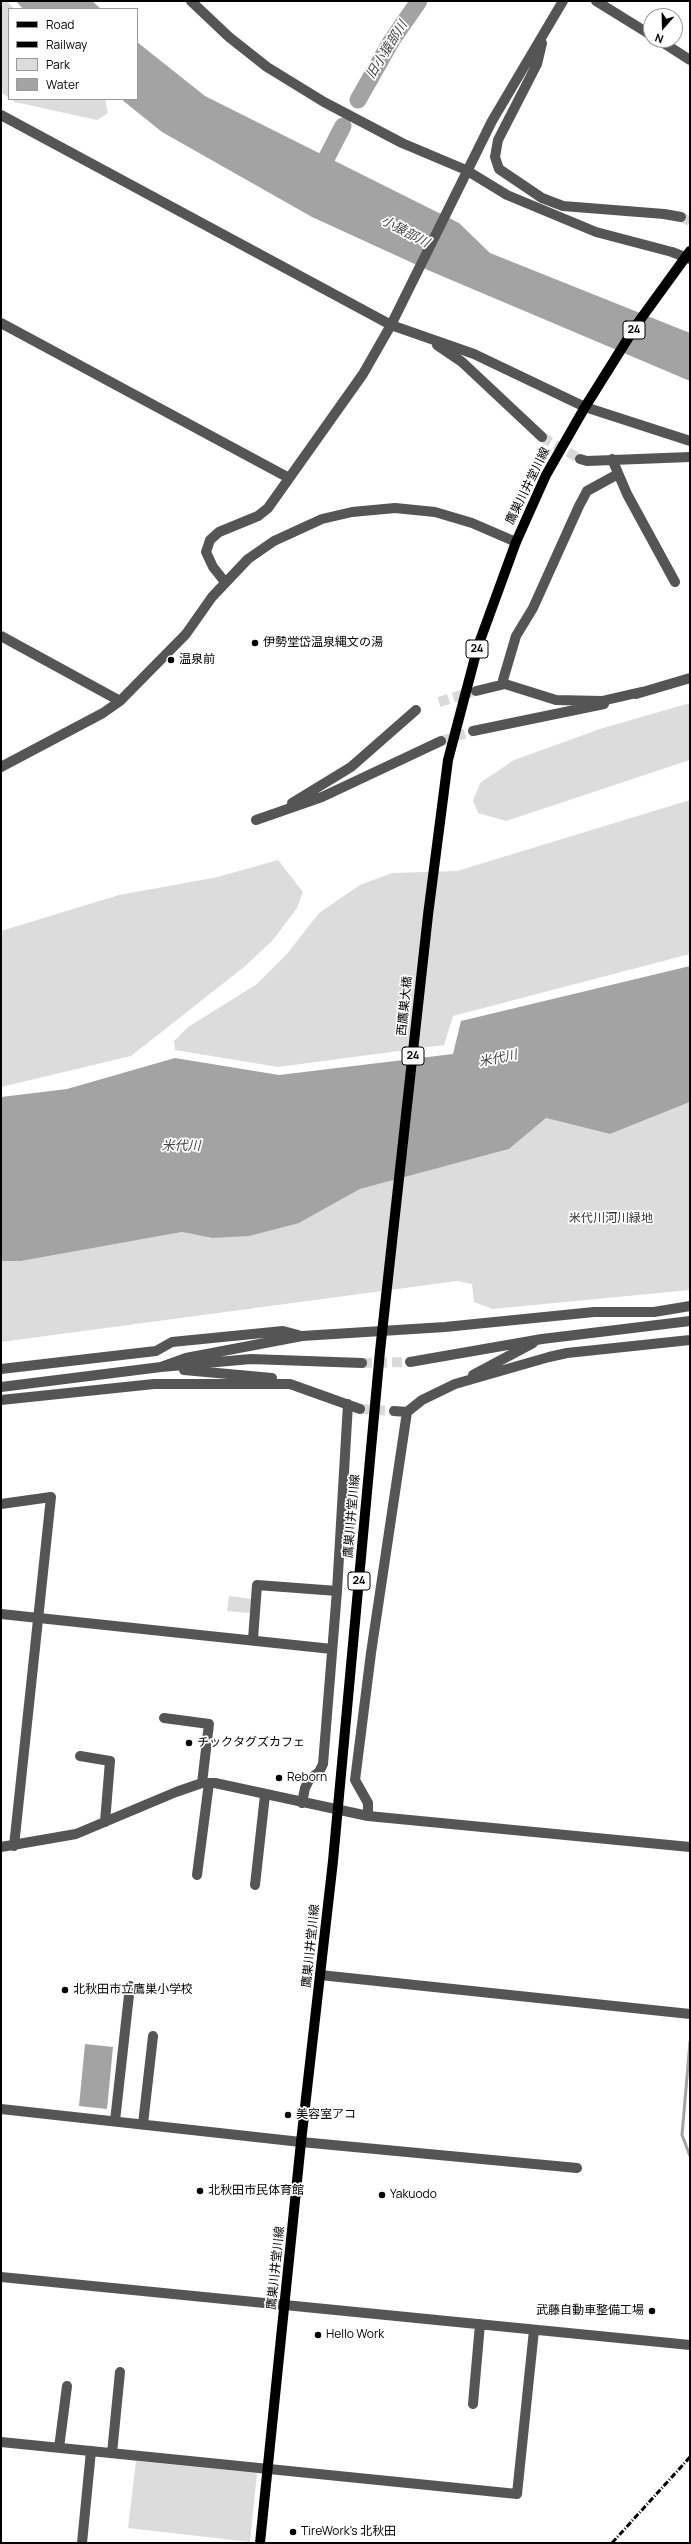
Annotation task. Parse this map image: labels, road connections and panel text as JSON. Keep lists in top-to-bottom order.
{
  "streets": {
    "main road": ["24", "鷹巣川井堂川線", "西鷹巣大橋"]
  },
  "crossings": [
    ["鷹巣川井堂川線", "西鷹巣大橋"]
  ],
  "water": ["旧小猿部川", "小猿部川", "米代川"],
  "parks": ["米代川河川緑地"],
  "places": [
    "伊勢堂岱温泉縄文の湯",
    "温泉前",
    "チックタグズカフェ",
    "Reborn",
    "北秋田市立鷹巣小学校",
    "美容室アコ",
    "北秋田市民体育館",
    "Yakuodo",
    "武藤自動車整備工場",
    "Hello Work",
    "TireWork's 北秋田"
  ],
  "legend": [
    "Road",
    "Railway",
    "Park",
    "Water"
  ],
  "north": "bottom"
}
